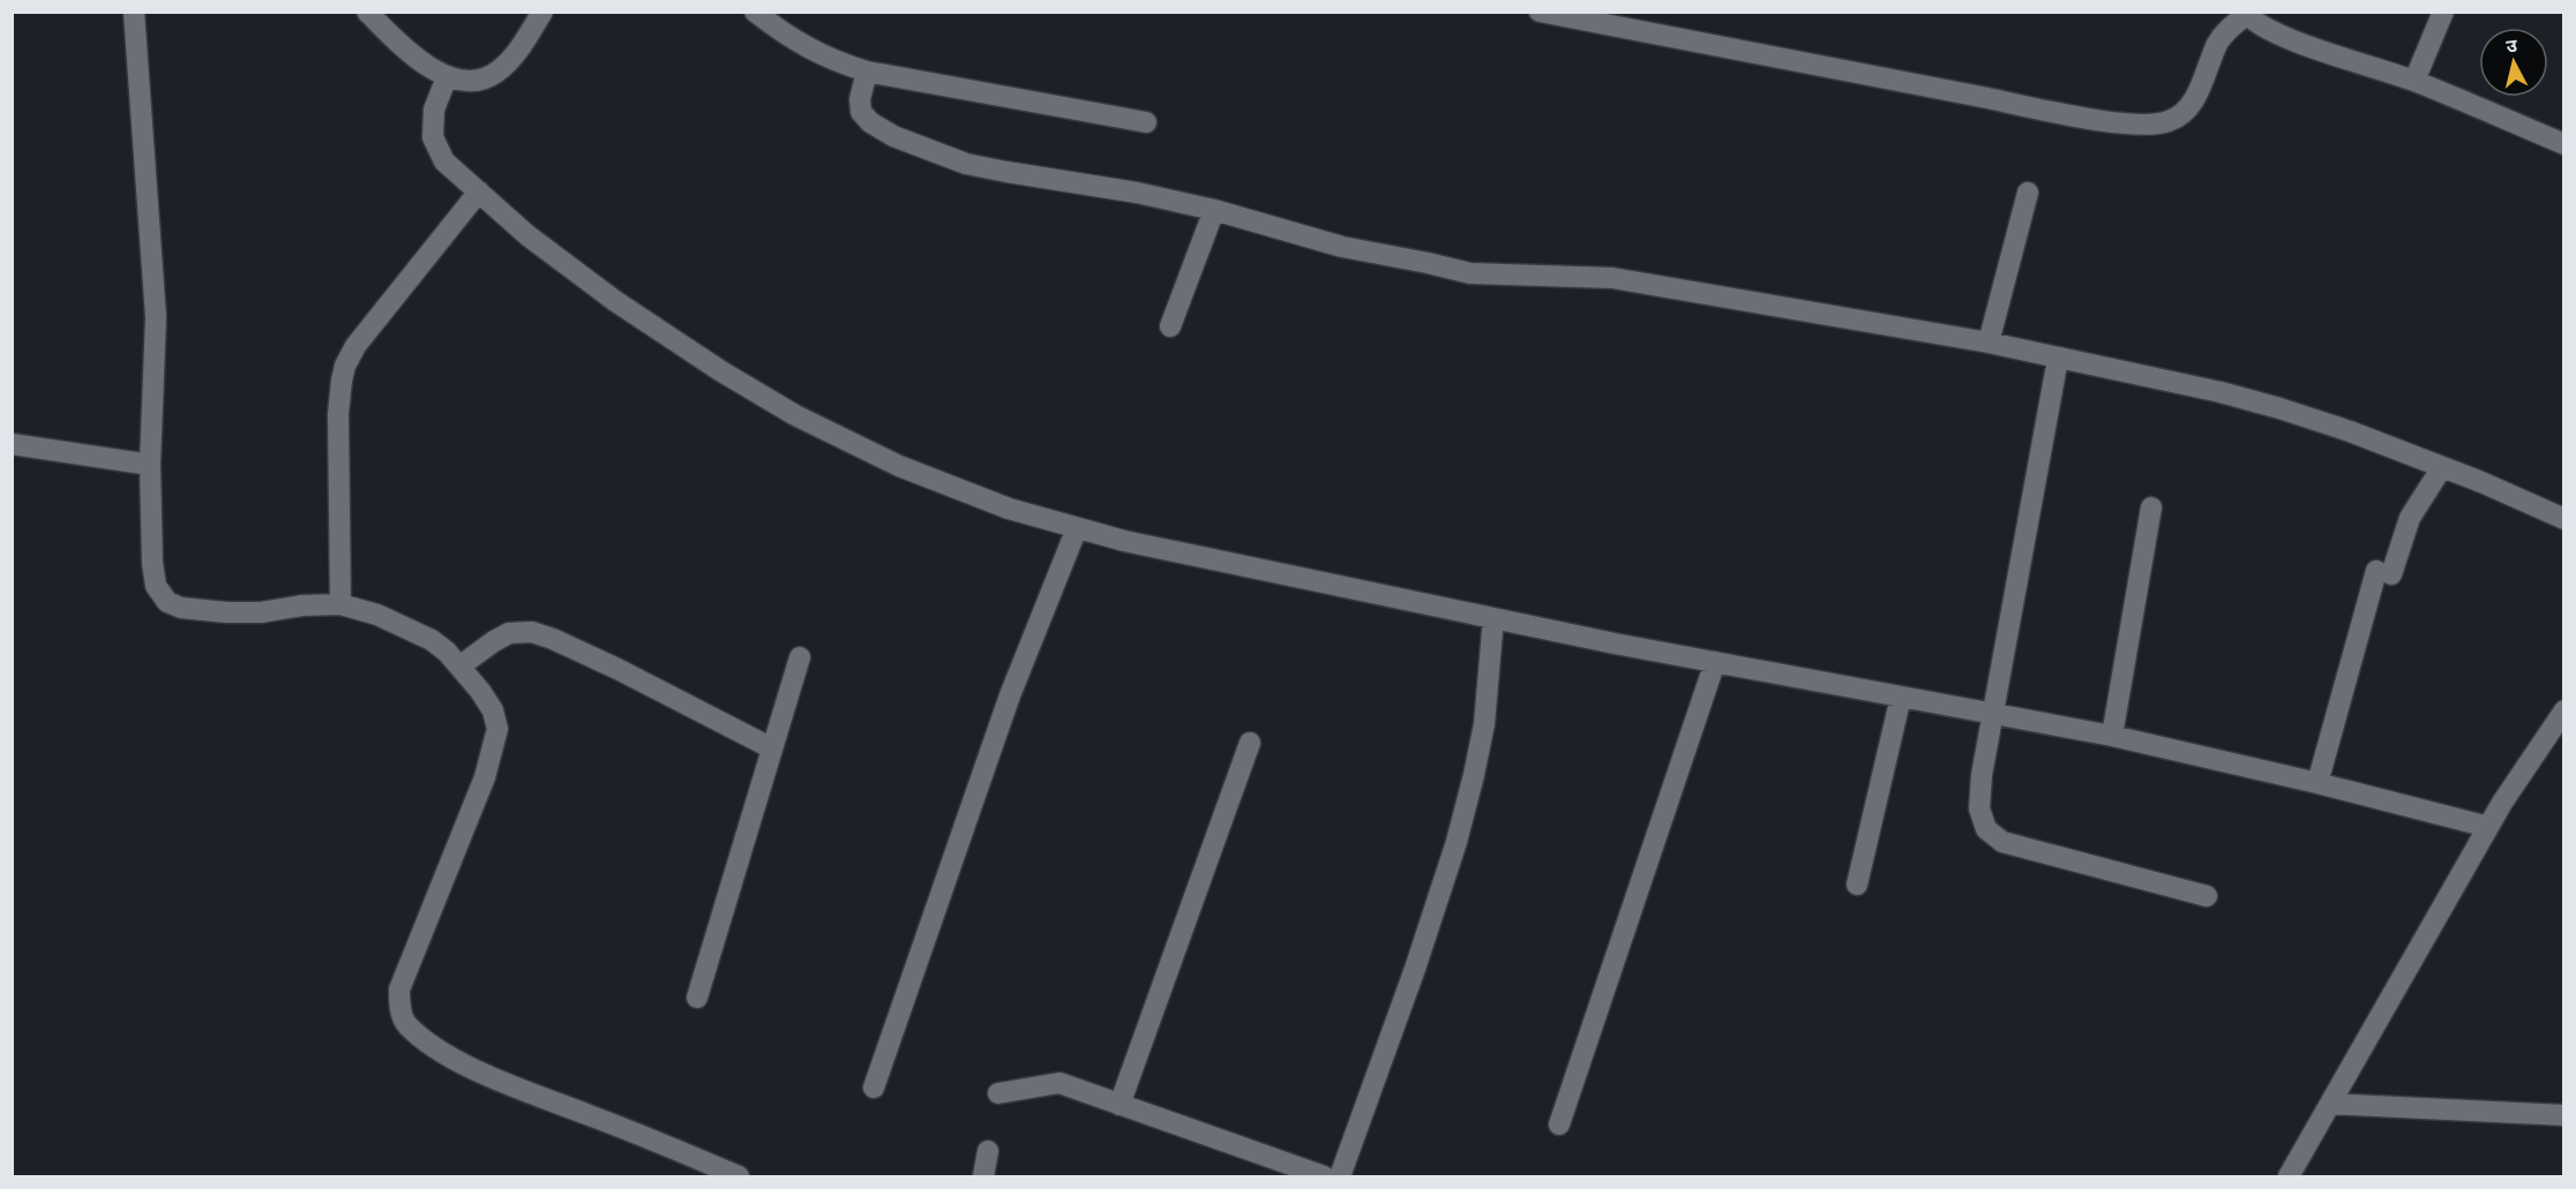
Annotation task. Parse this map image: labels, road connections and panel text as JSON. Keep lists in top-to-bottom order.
{
  "north": "top"
}
